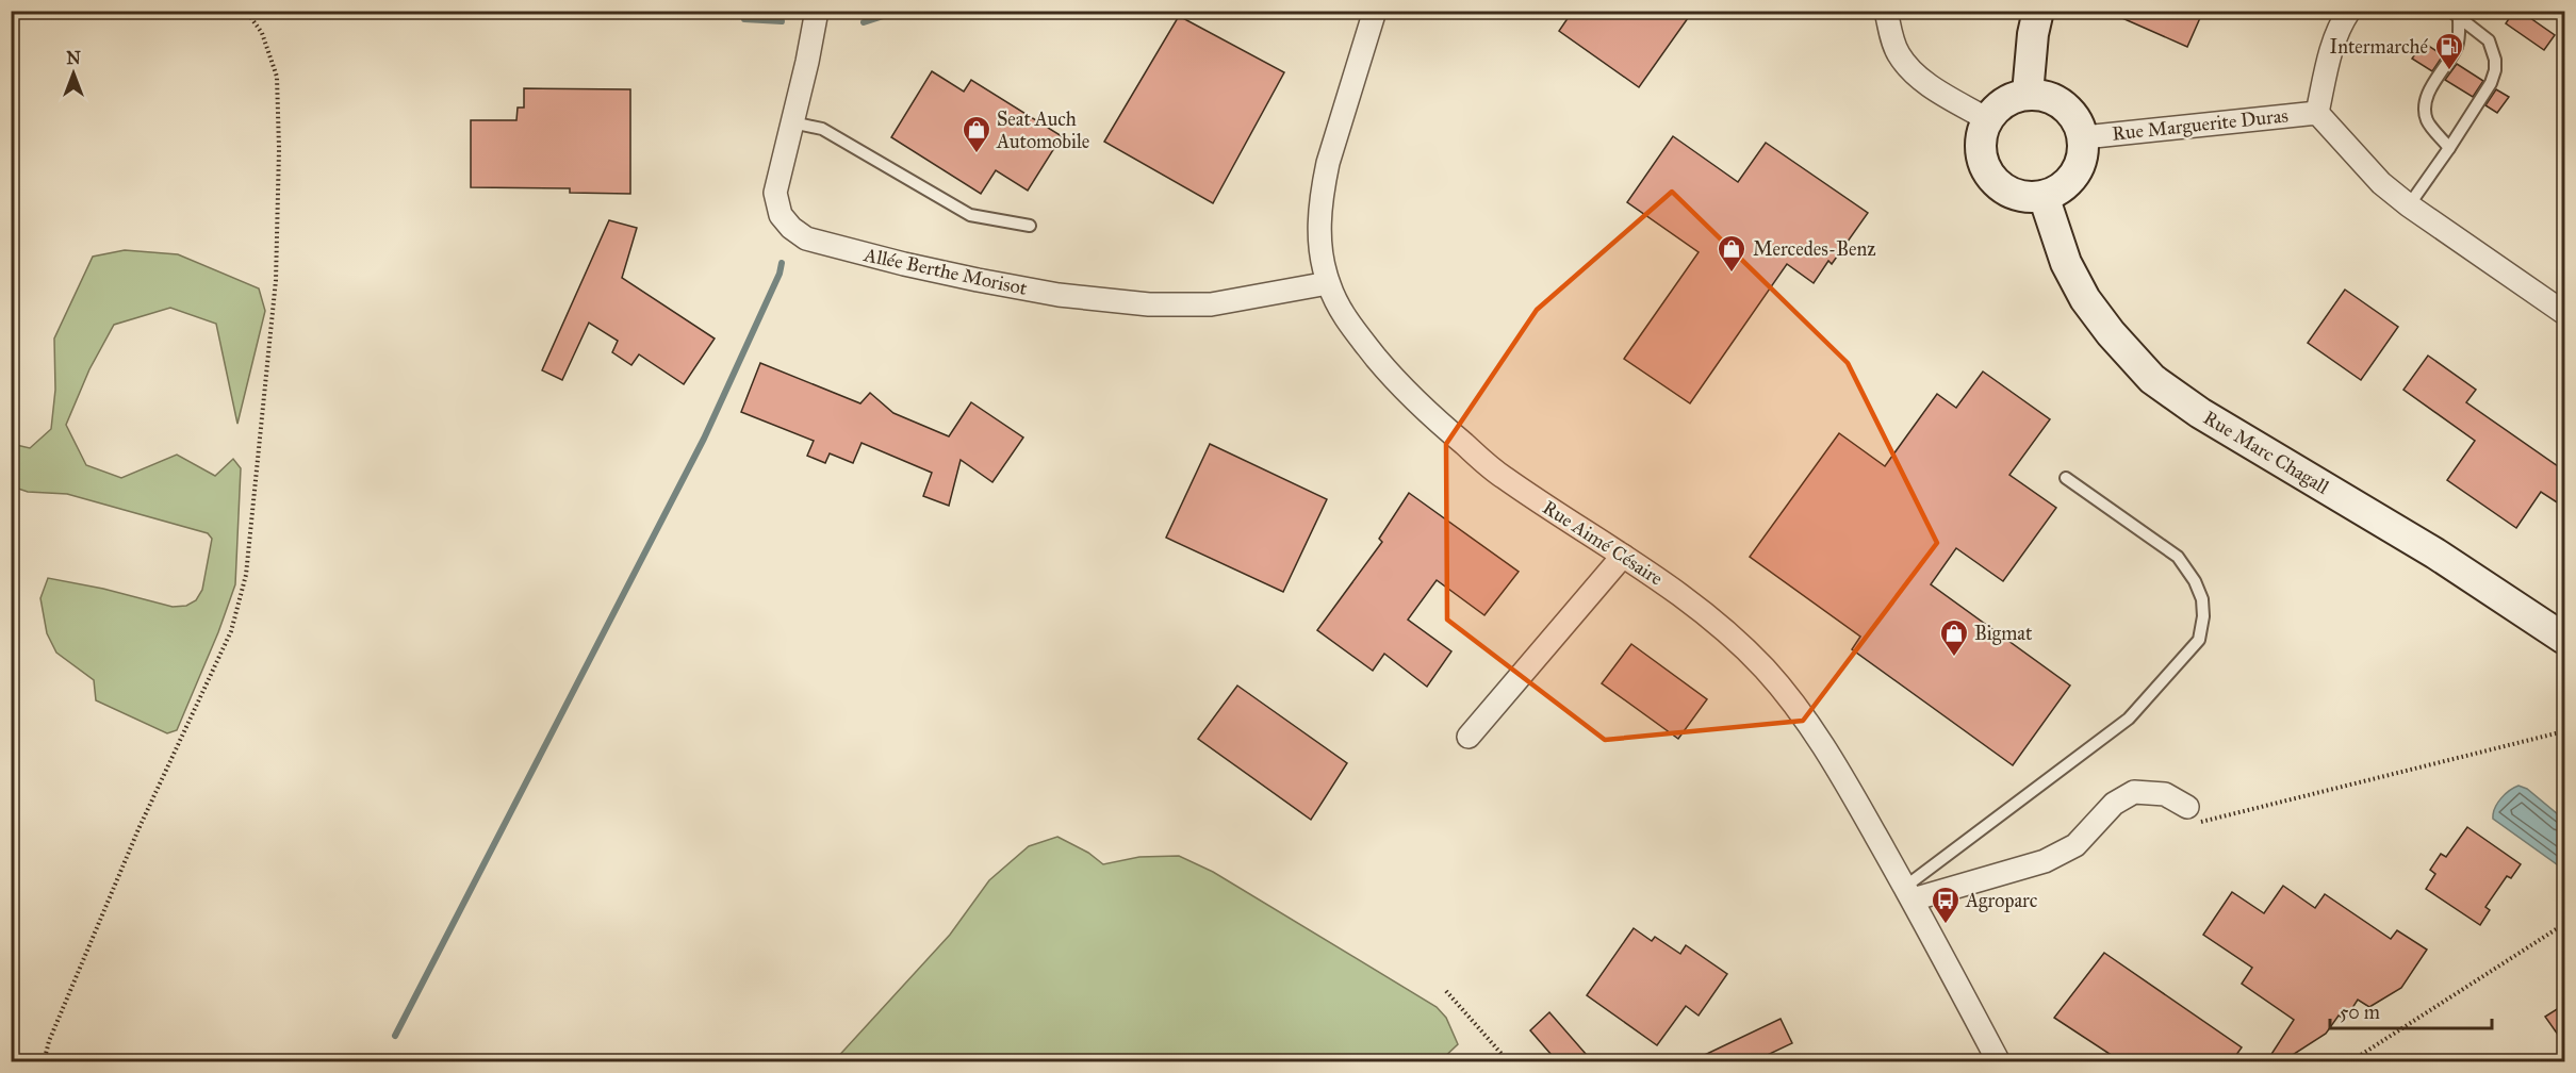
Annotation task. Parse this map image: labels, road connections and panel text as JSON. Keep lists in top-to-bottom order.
{
  "streets": {
    "street": [
      "Rue Marguerite Duras",
      "Allée Berthe Morisot",
      "Rue Marc Chagall",
      "Rue Aimé Césaire"
    ]
  },
  "crossings": [
    ["Rue Marguerite Duras", "Rue Marc Chagall"],
    ["Allée Berthe Morisot", "Rue Aimé Césaire"]
  ],
  "places": {
    "fuel station": ["Intermarché"],
    "shop": ["Seat Auch Automobile", "Mercedes-Benz", "Bigmat"],
    "bus stop": ["Agroparc"]
  },
  "scale_bar": "50 m",
  "north": "top"
}
